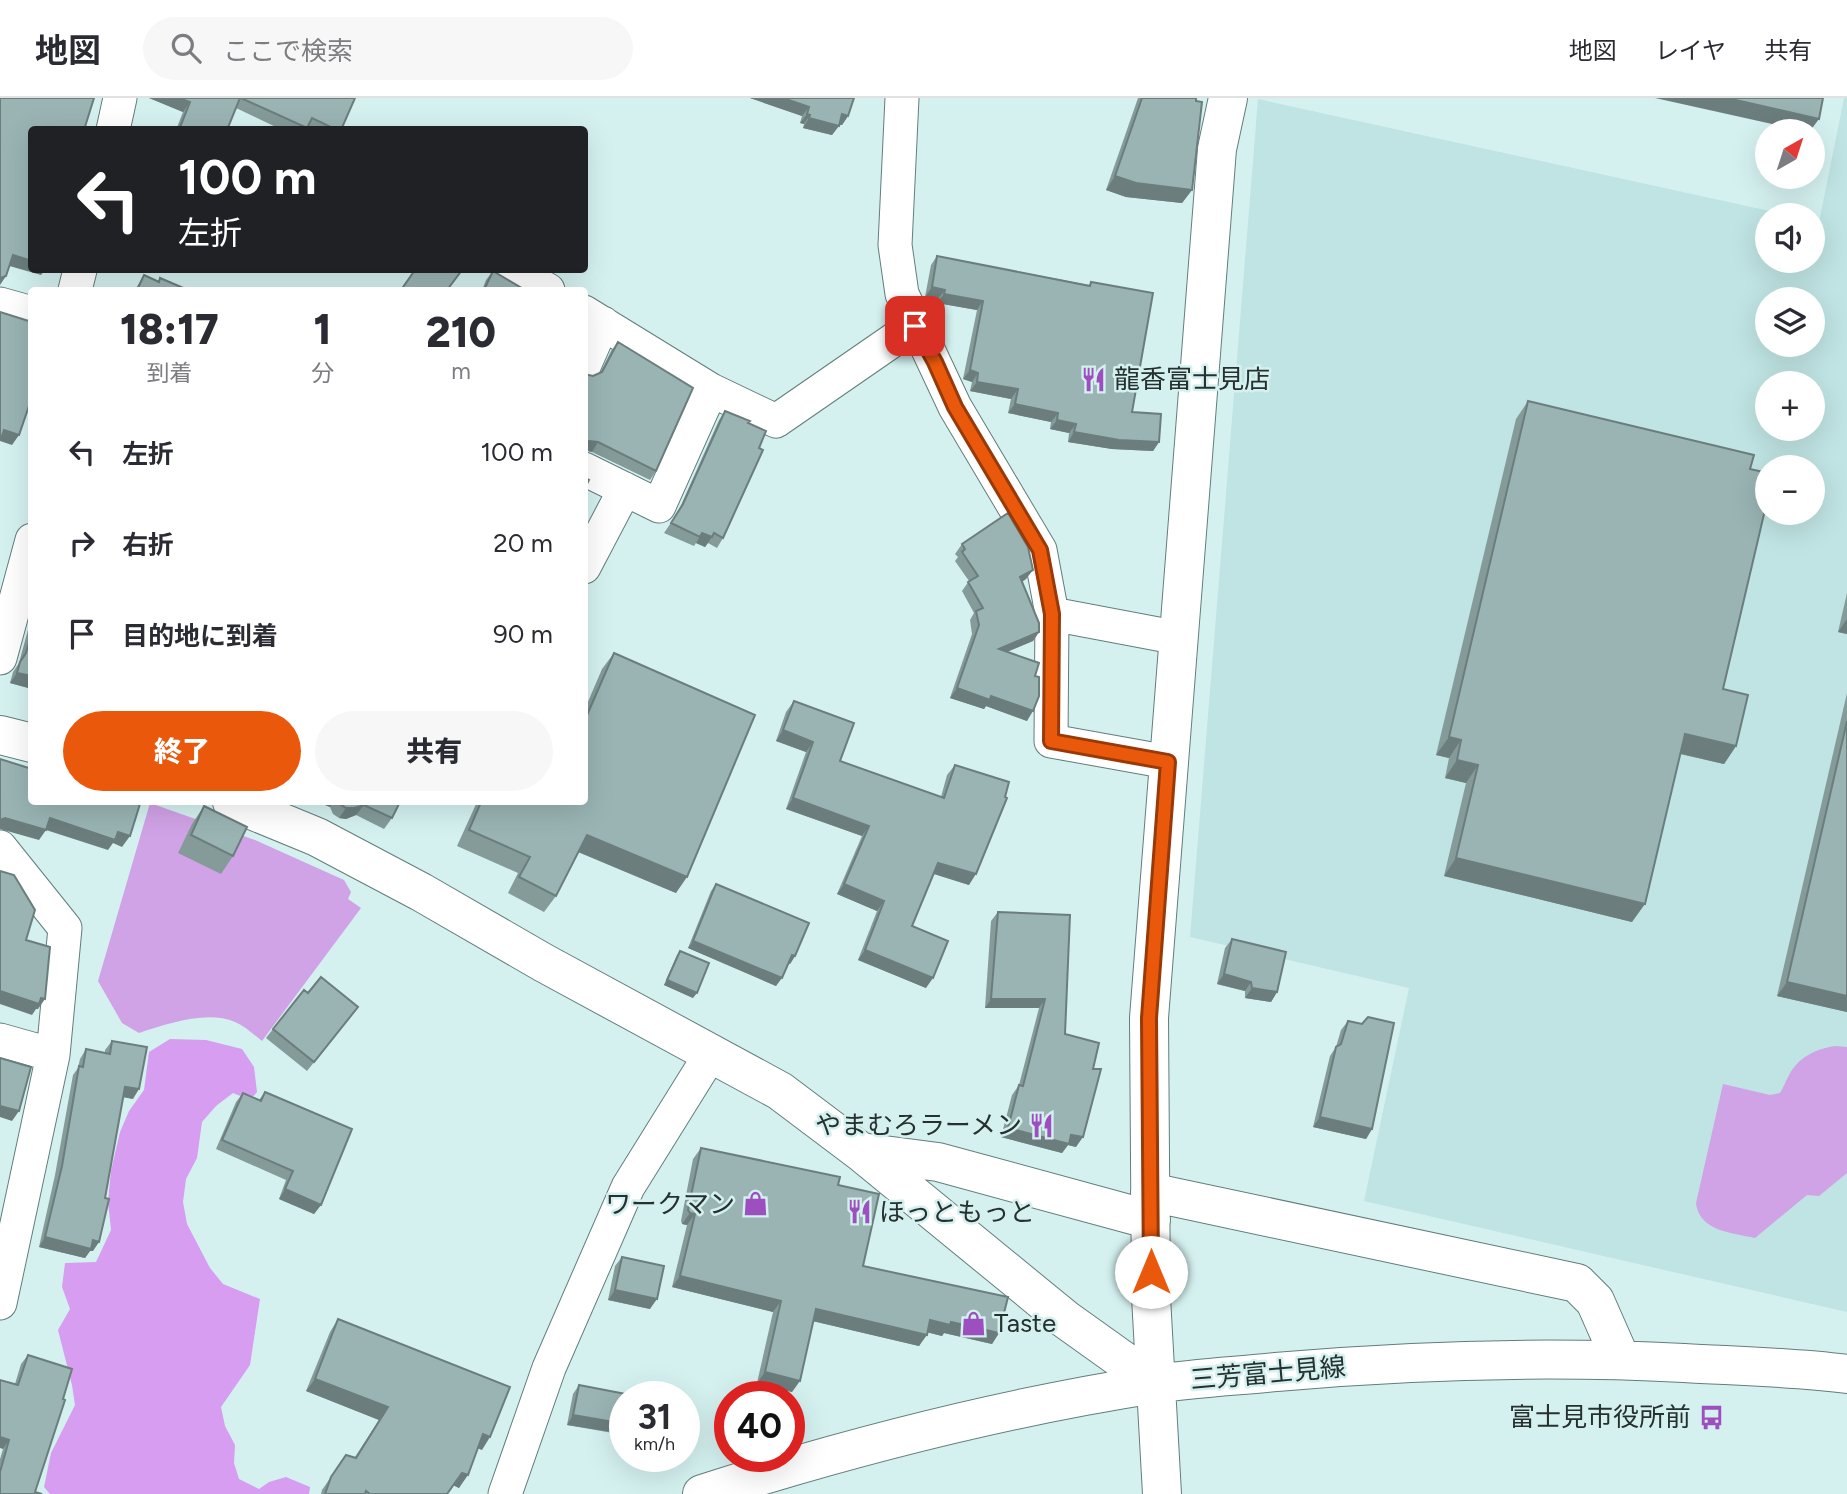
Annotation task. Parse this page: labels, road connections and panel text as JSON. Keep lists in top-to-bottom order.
{
  "streets": {
    "street": ["三芳富士見線"]
  },
  "places": {
    "restaurant": ["龍香富士見店", "やまむろラーメン", "ほっともっと"],
    "shop": ["ワークマン", "Taste"],
    "bus stop": ["富士見市役所前"]
  },
  "north": "top right",
  "page": {
    "header": "地図",
    "search": "ここで検索",
    "nav": ["地図", "レイヤ", "共有"],
    "map_buttons": ["+", "−"],
    "turn": ["100 m", "左折"],
    "eta": [
      "18:17",
      "到着",
      "1",
      "分",
      "210",
      "m"
    ],
    "list": [
      {
        "name": "左折",
        "value": "100 m"
      },
      {
        "name": "右折",
        "value": "20 m"
      },
      {
        "name": "目的地に到着",
        "value": "90 m"
      }
    ],
    "buttons": ["終了", "共有"],
    "speed": "31 km/h",
    "limit": "40"
  }
}
